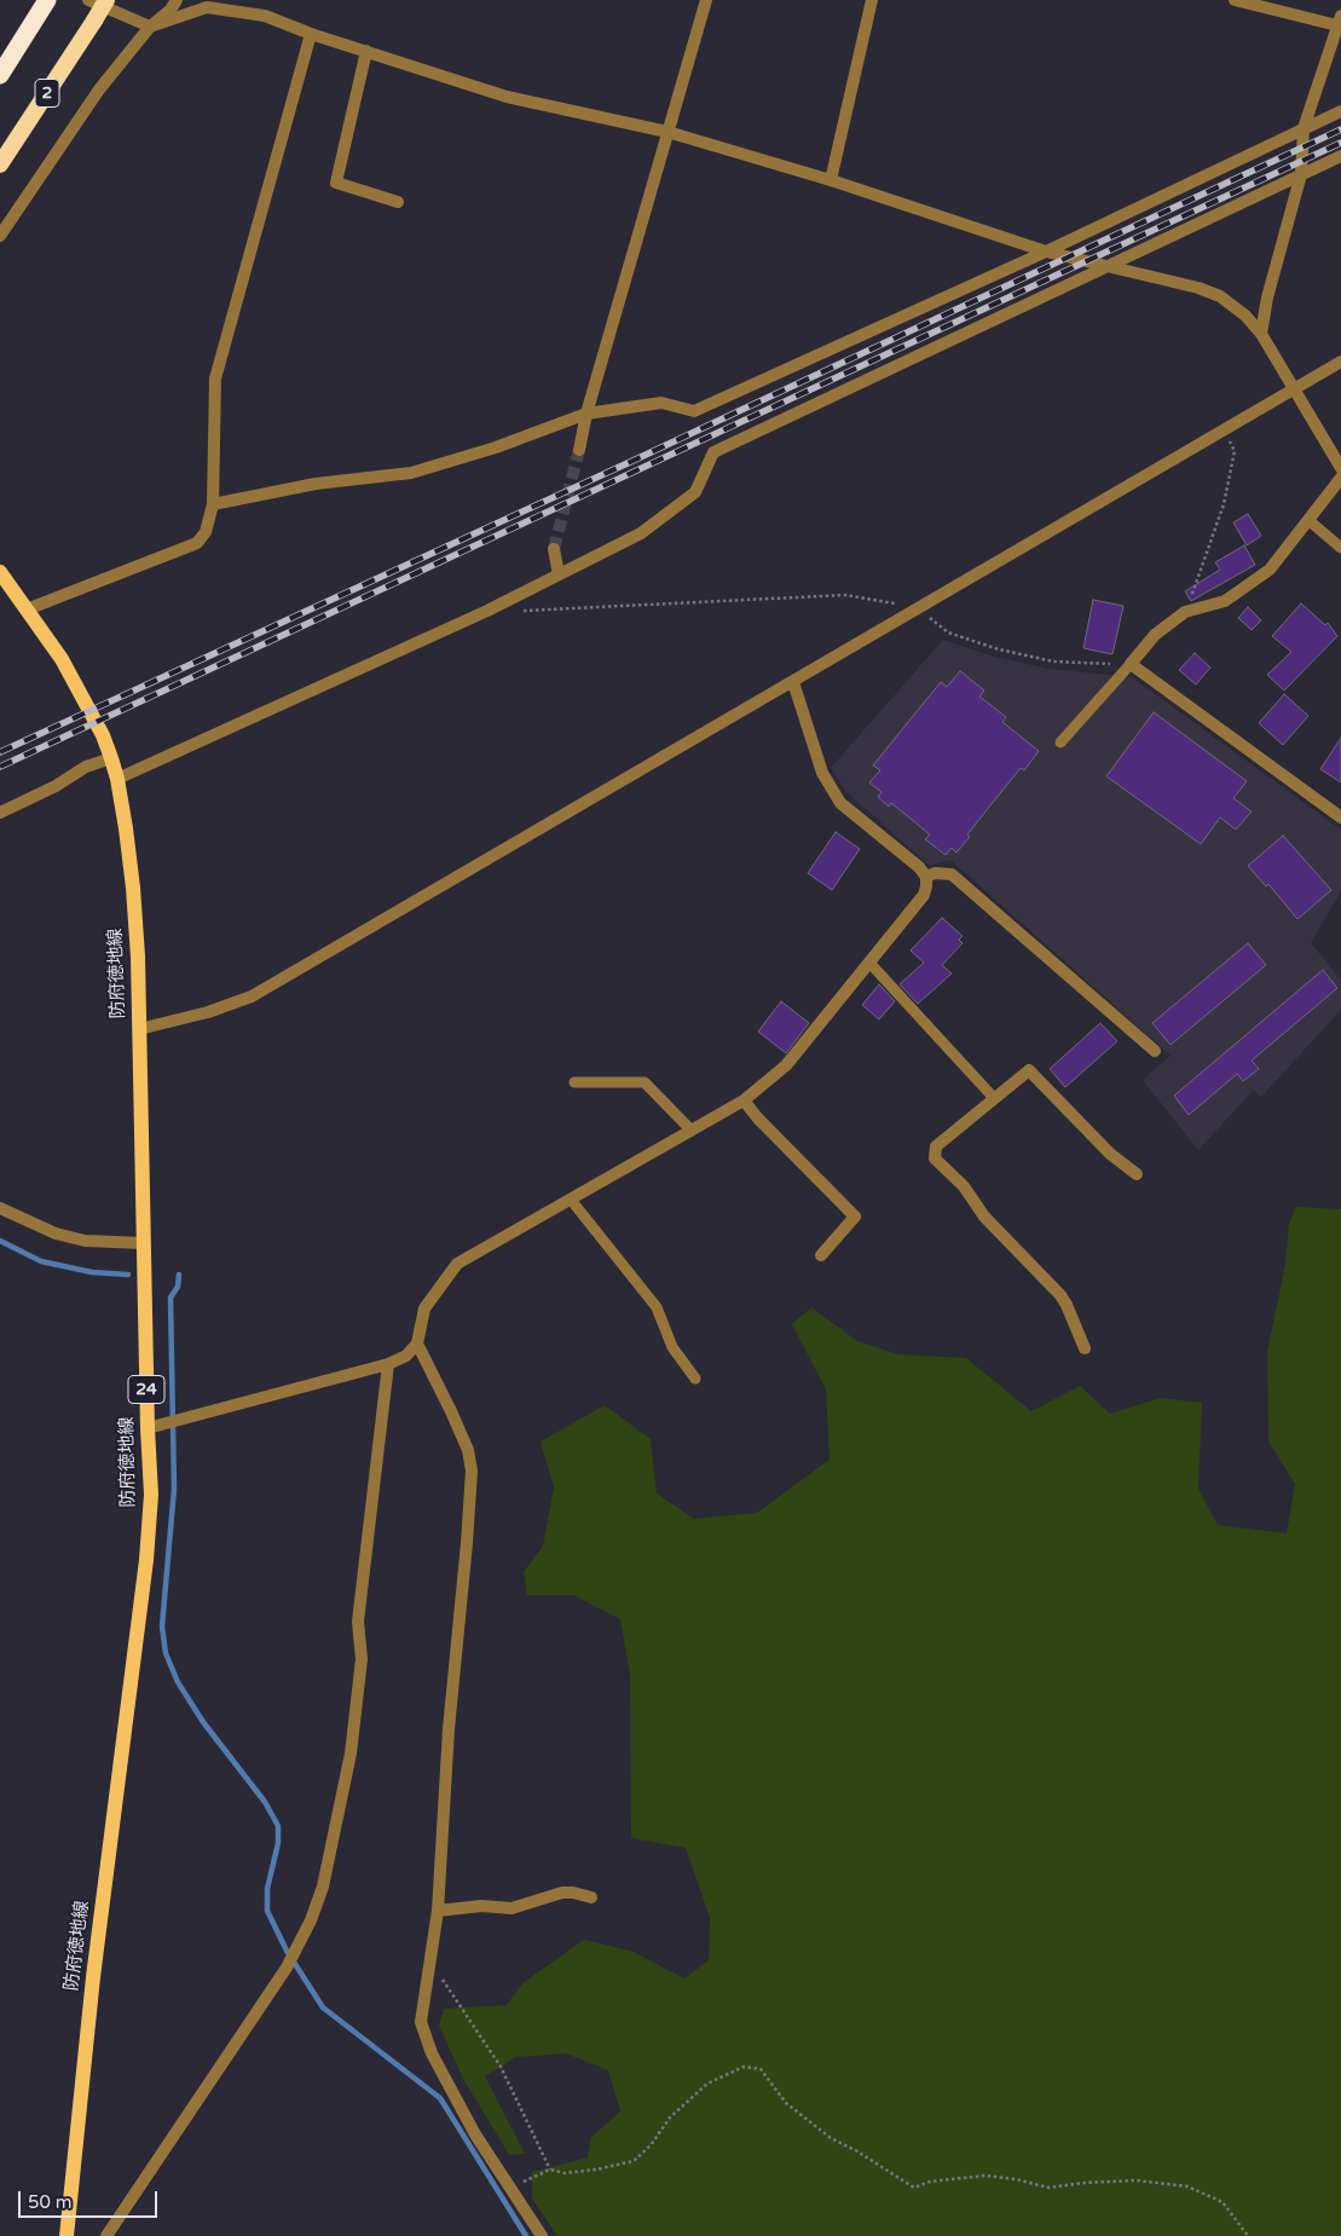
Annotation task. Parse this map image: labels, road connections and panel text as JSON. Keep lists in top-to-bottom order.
{
  "streets": {
    "highway": ["2"],
    "main road": ["防府徳地線", "24"]
  },
  "scale_bar": "50 m"
}
